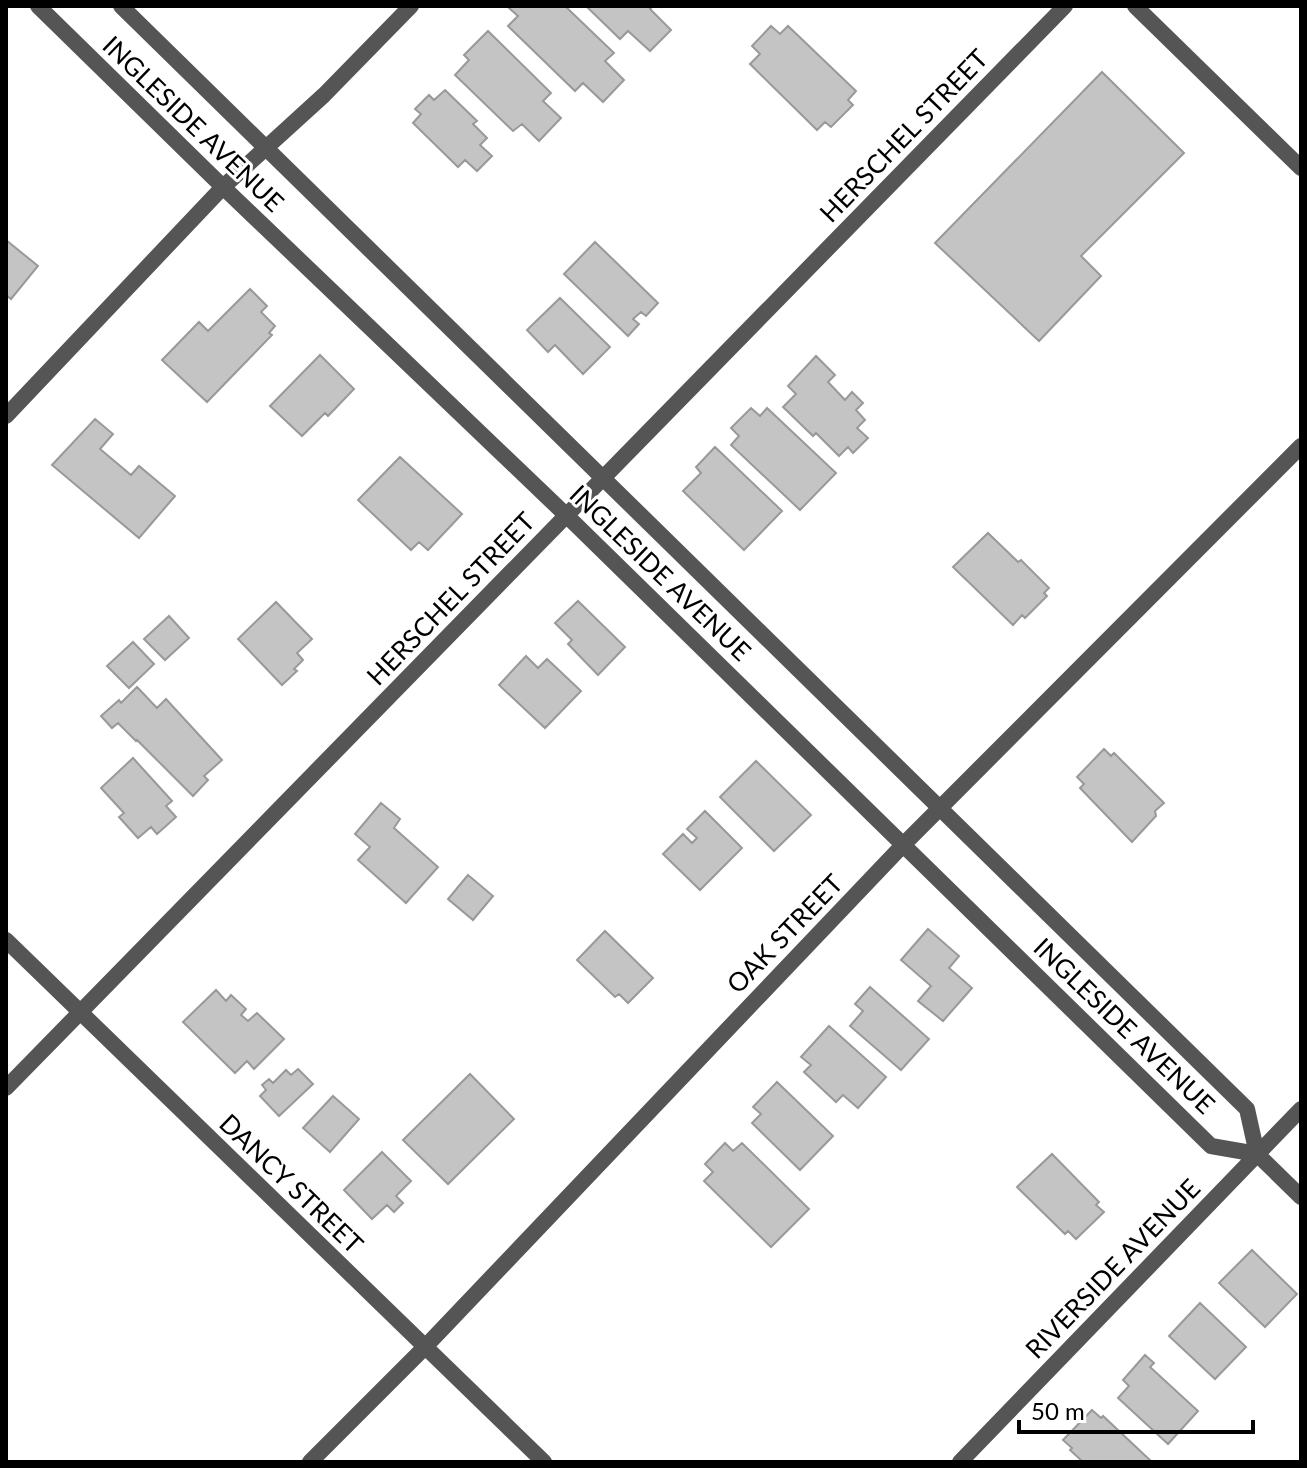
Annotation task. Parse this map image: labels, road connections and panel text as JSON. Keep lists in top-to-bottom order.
{
  "streets": {
    "street": [
      "INGLESIDE AVENUE",
      "HERSCHEL STREET",
      "OAK STREET",
      "DANCY STREET",
      "RIVERSIDE AVENUE"
    ]
  },
  "crossings": [
    ["INGLESIDE AVENUE", "HERSCHEL STREET"],
    ["INGLESIDE AVENUE", "OAK STREET"],
    ["INGLESIDE AVENUE", "RIVERSIDE AVENUE"],
    ["HERSCHEL STREET", "DANCY STREET"],
    ["OAK STREET", "DANCY STREET"]
  ],
  "scale_bar": "50 m"
}
